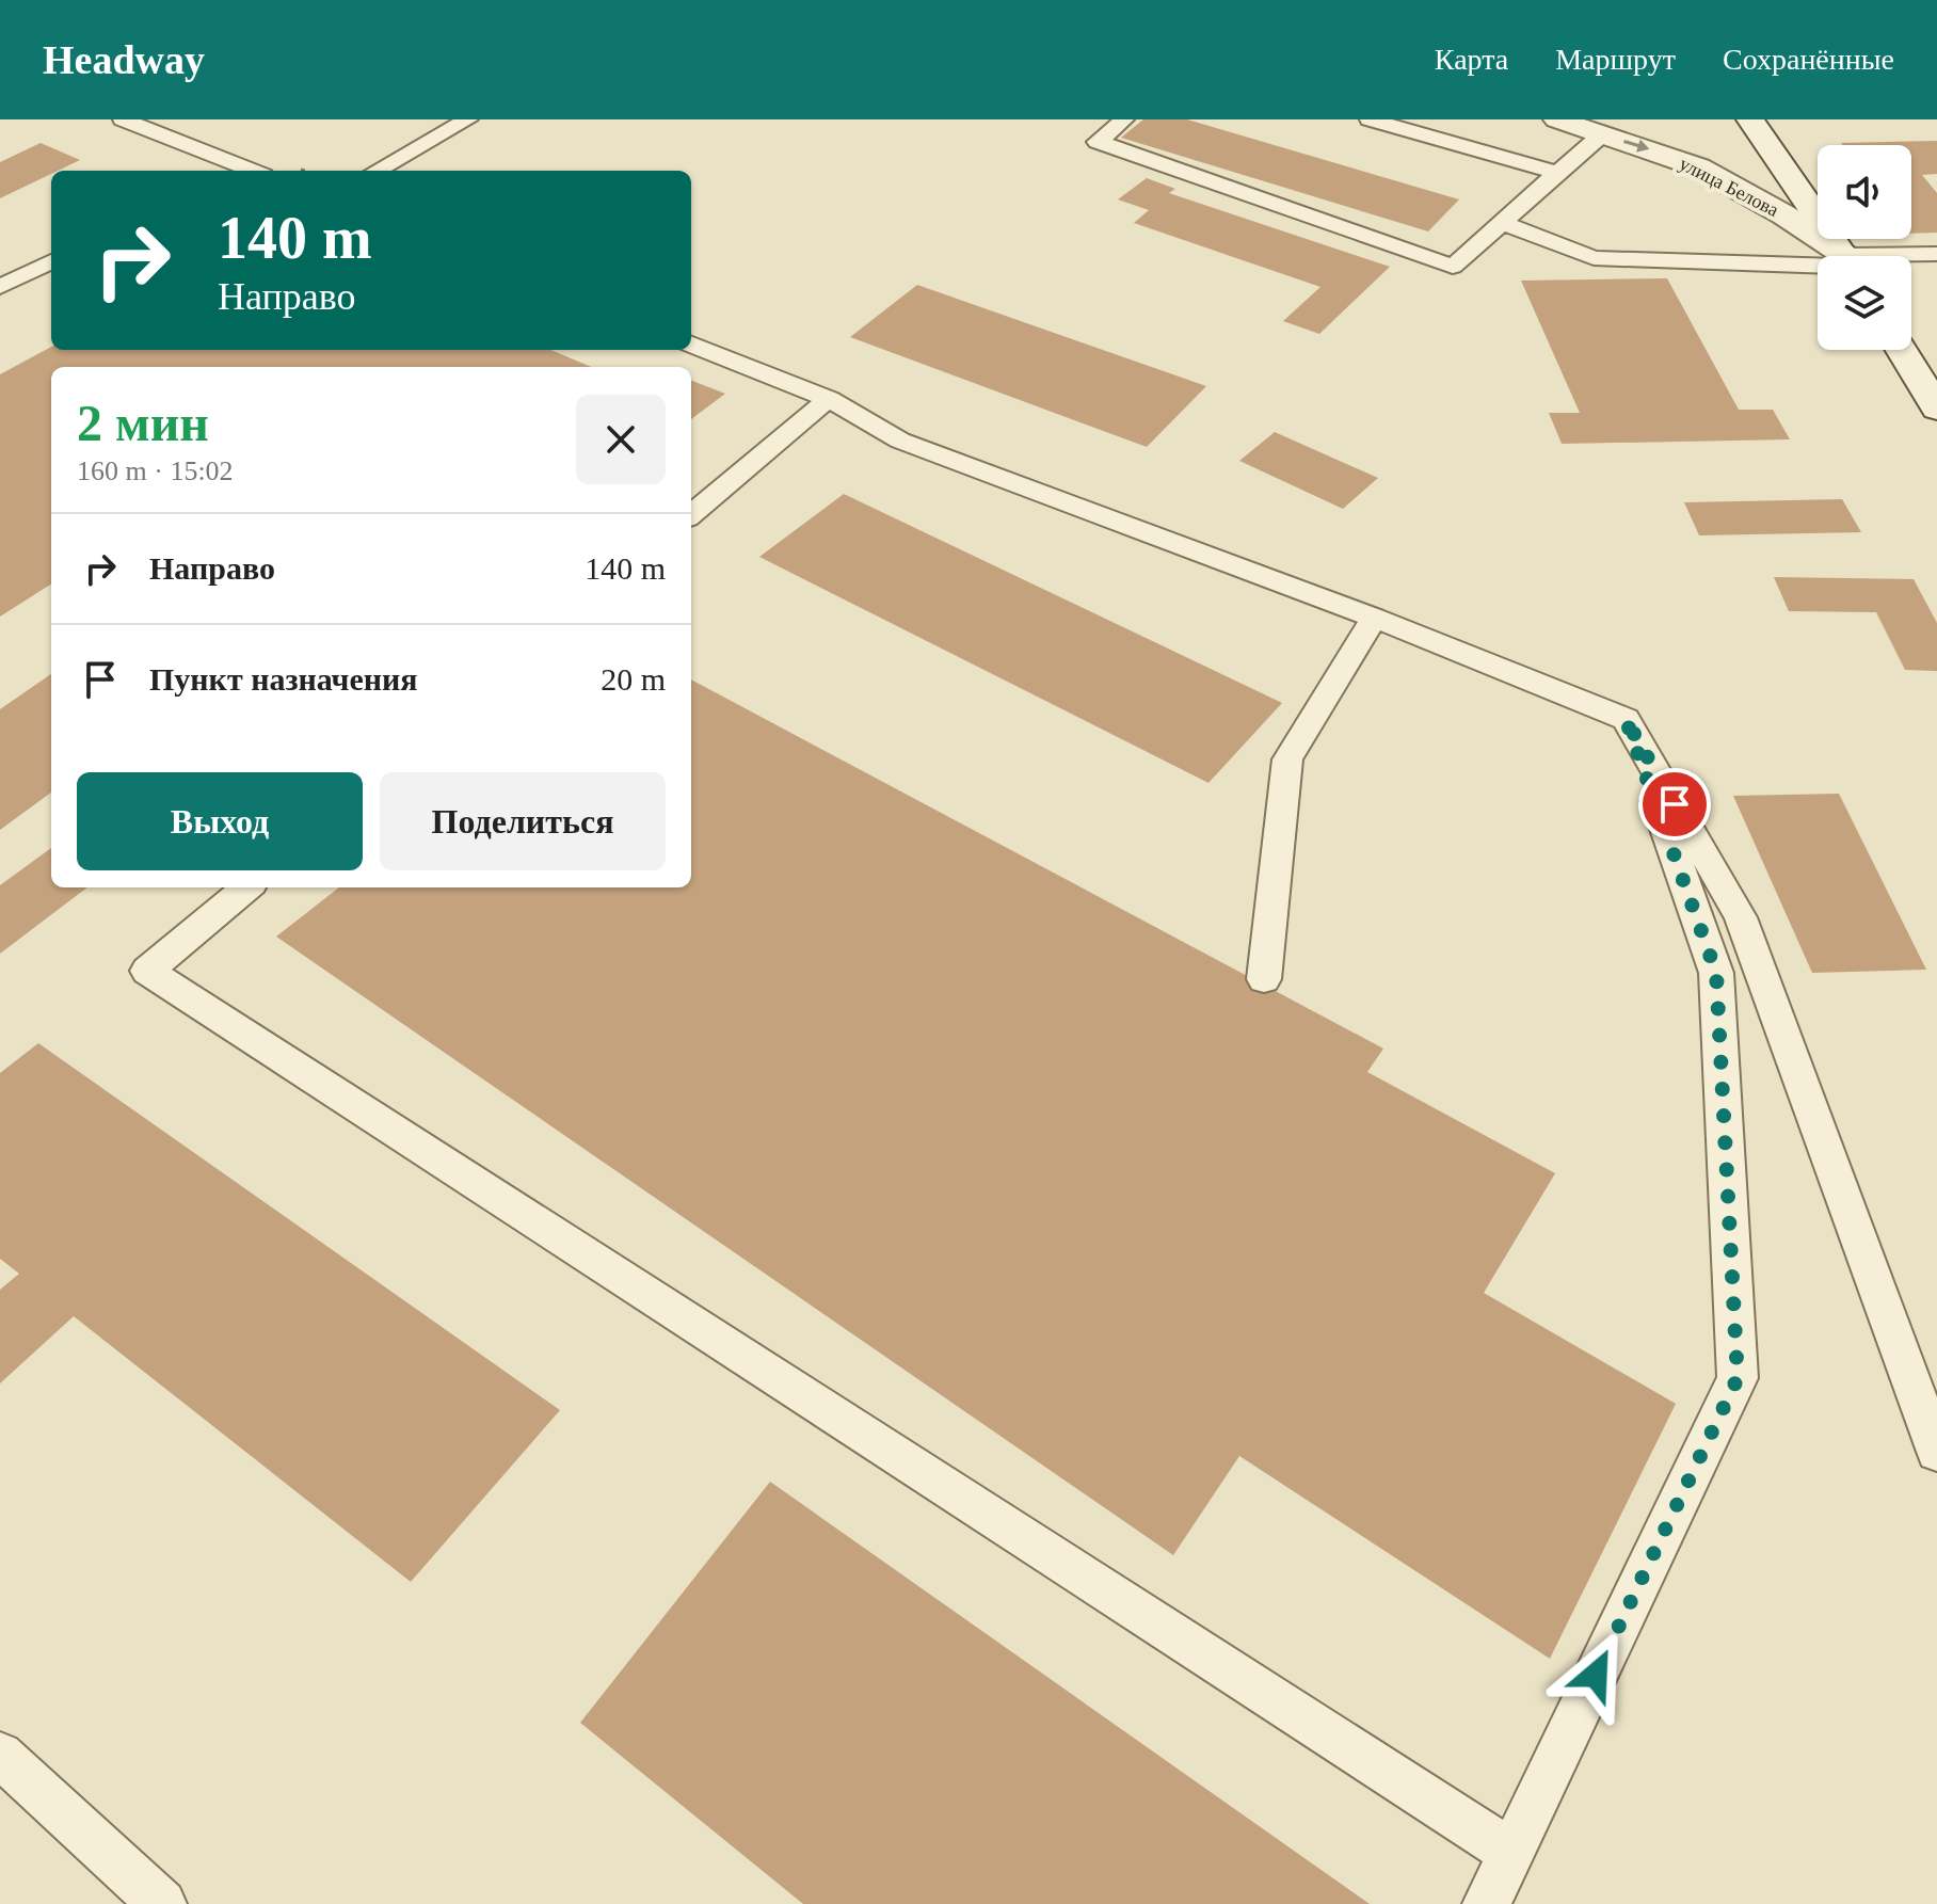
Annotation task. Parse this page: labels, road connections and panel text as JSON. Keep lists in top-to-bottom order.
{
  "streets": {
    "street": ["улица Белова"]
  },
  "one_way": ["улица Белова"],
  "page": {
    "header": "Headway",
    "nav": ["Карта", "Маршрут", "Сохранённые"],
    "turn": ["140 m", "Направо"],
    "heading": ["2 мин", "160 m · 15:02"],
    "list": [
      {
        "name": "Направо",
        "value": "140 m"
      },
      {
        "name": "Пункт назначения",
        "value": "20 m"
      }
    ],
    "buttons": ["Выход", "Поделиться"]
  }
}
